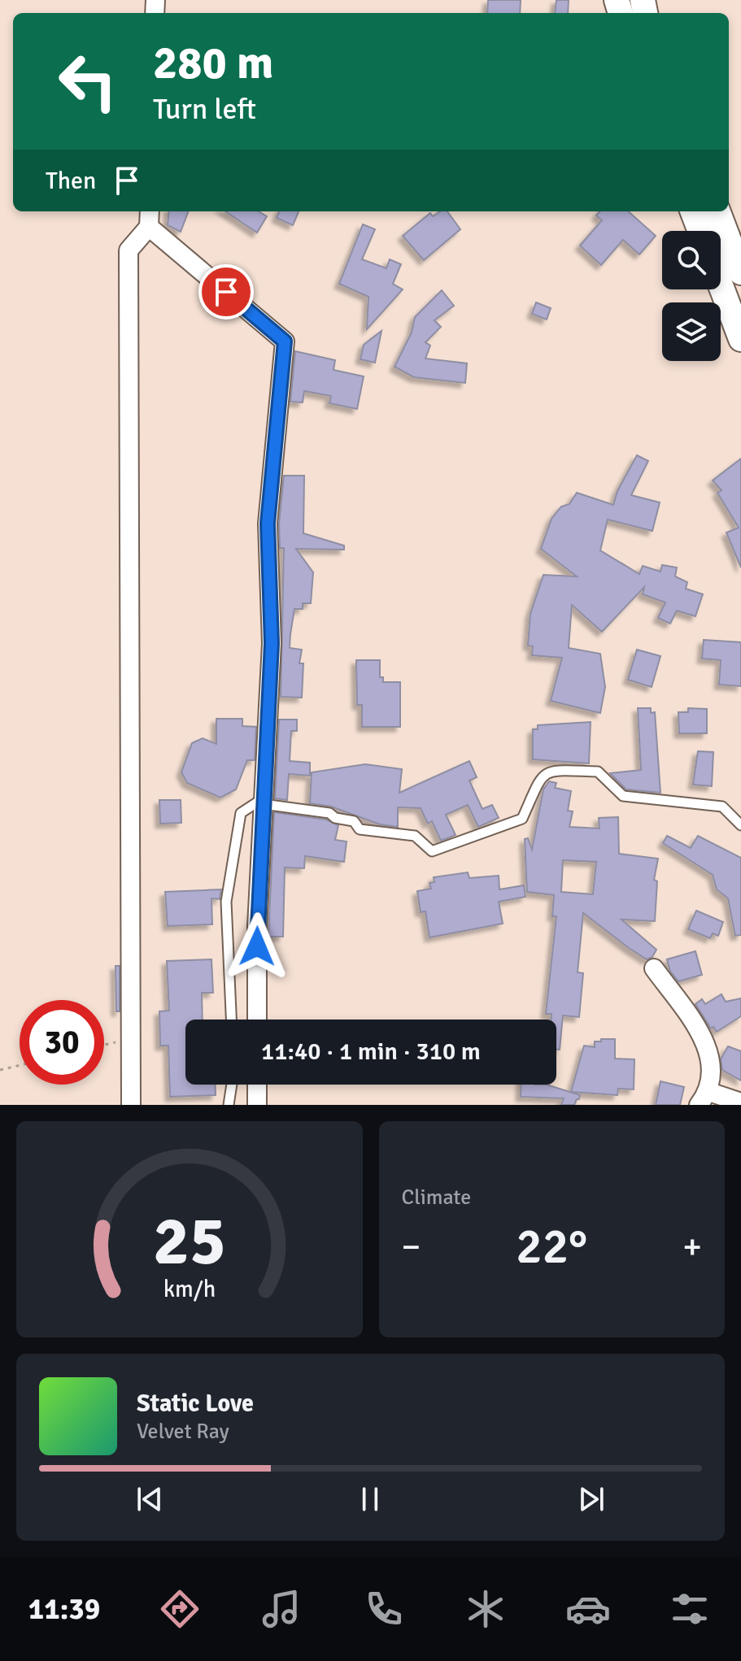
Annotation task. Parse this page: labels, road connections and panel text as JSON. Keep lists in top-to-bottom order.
{
  "page": {
    "turn": ["280 m", "Turn left"],
    "then": "Then",
    "limit": "30",
    "trip": "11:40 · 1 min · 310 m",
    "tile": "Climate",
    "heat": ["−", "22°", "+"],
    "song": ["Static Love", "Velvet Ray"],
    "tabs": "11:39",
    "gauge": ["25", "km/h"]
  }
}
